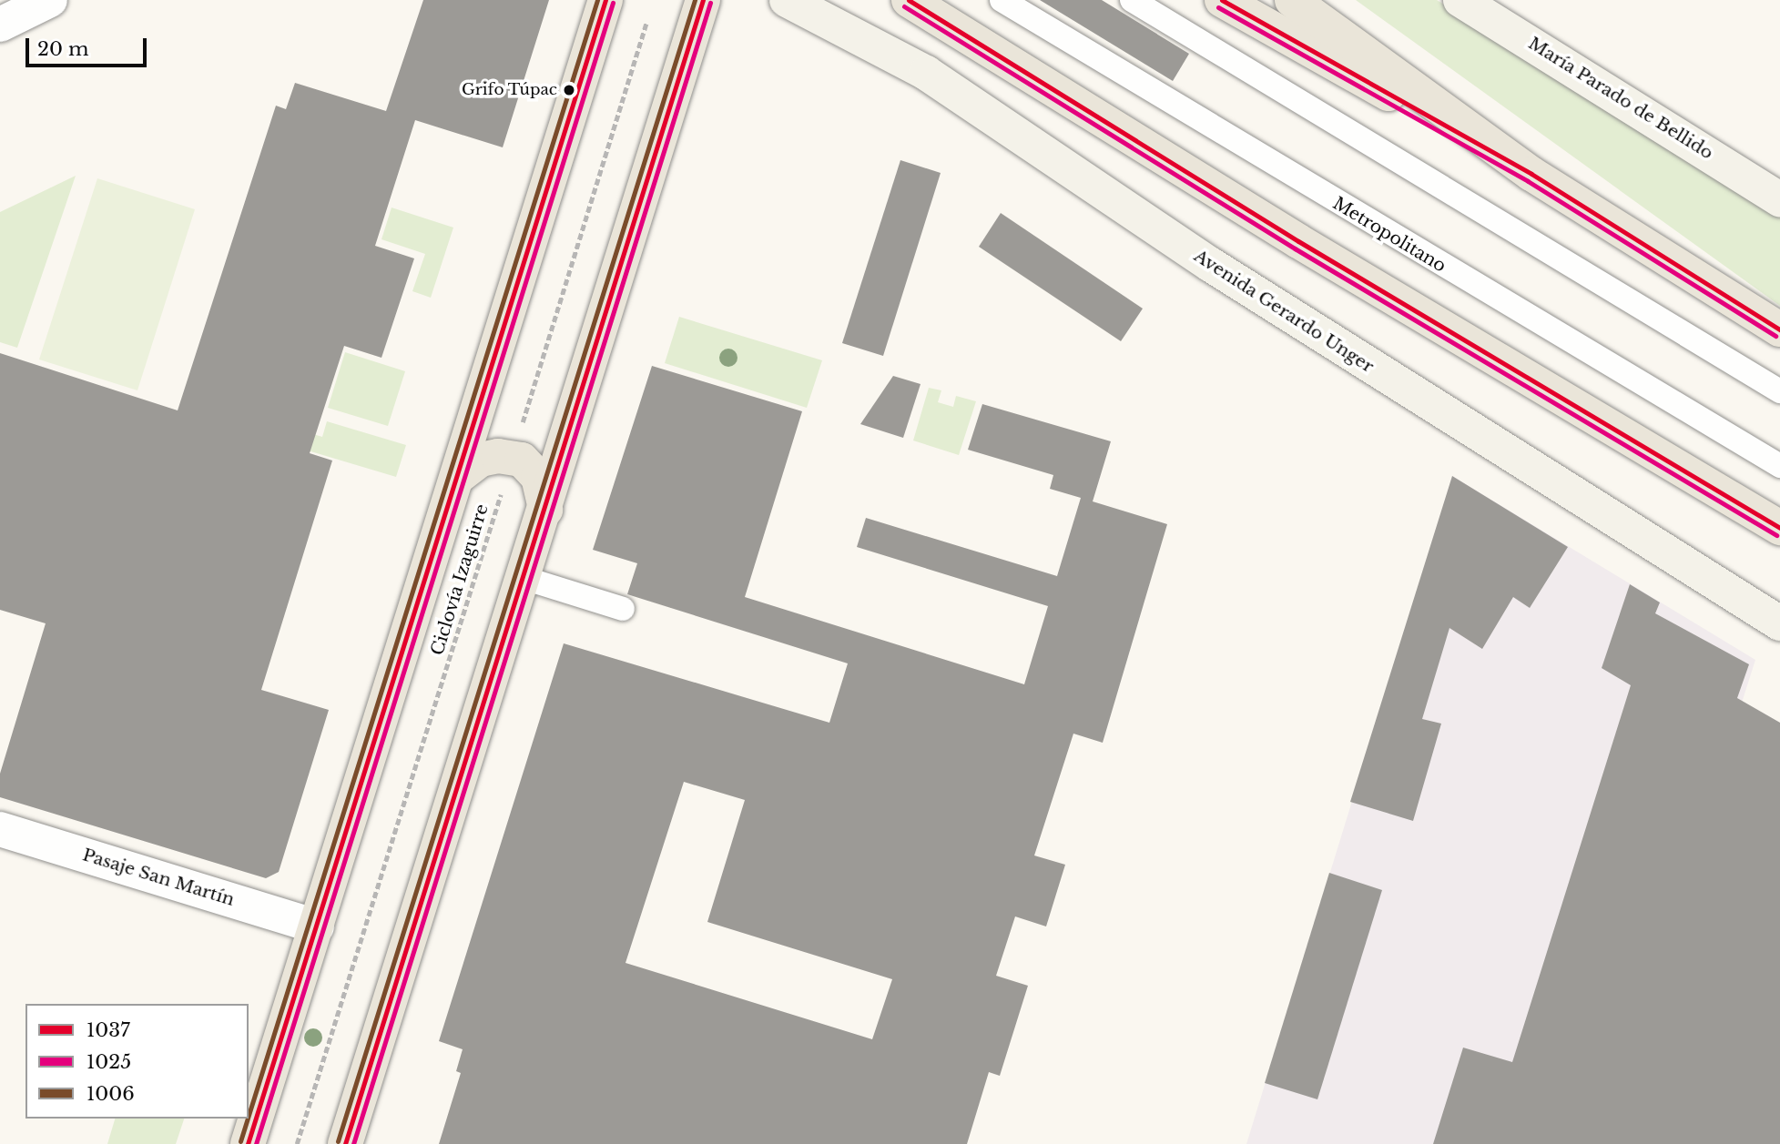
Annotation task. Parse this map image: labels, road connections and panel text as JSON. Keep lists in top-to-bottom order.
{
  "streets": {
    "street": ["María Parado de Bellido", "Avenida Gerardo Unger", "Pasaje San Martín"],
    "lane": ["Metropolitano"],
    "path": ["Ciclovía Izaguirre"]
  },
  "places": ["Grifo Túpac"],
  "lines": ["transit line 1037", "transit line 1006", "transit line 1025"],
  "legend": ["1037", "1025", "1006"],
  "scale_bar": "20 m"
}
